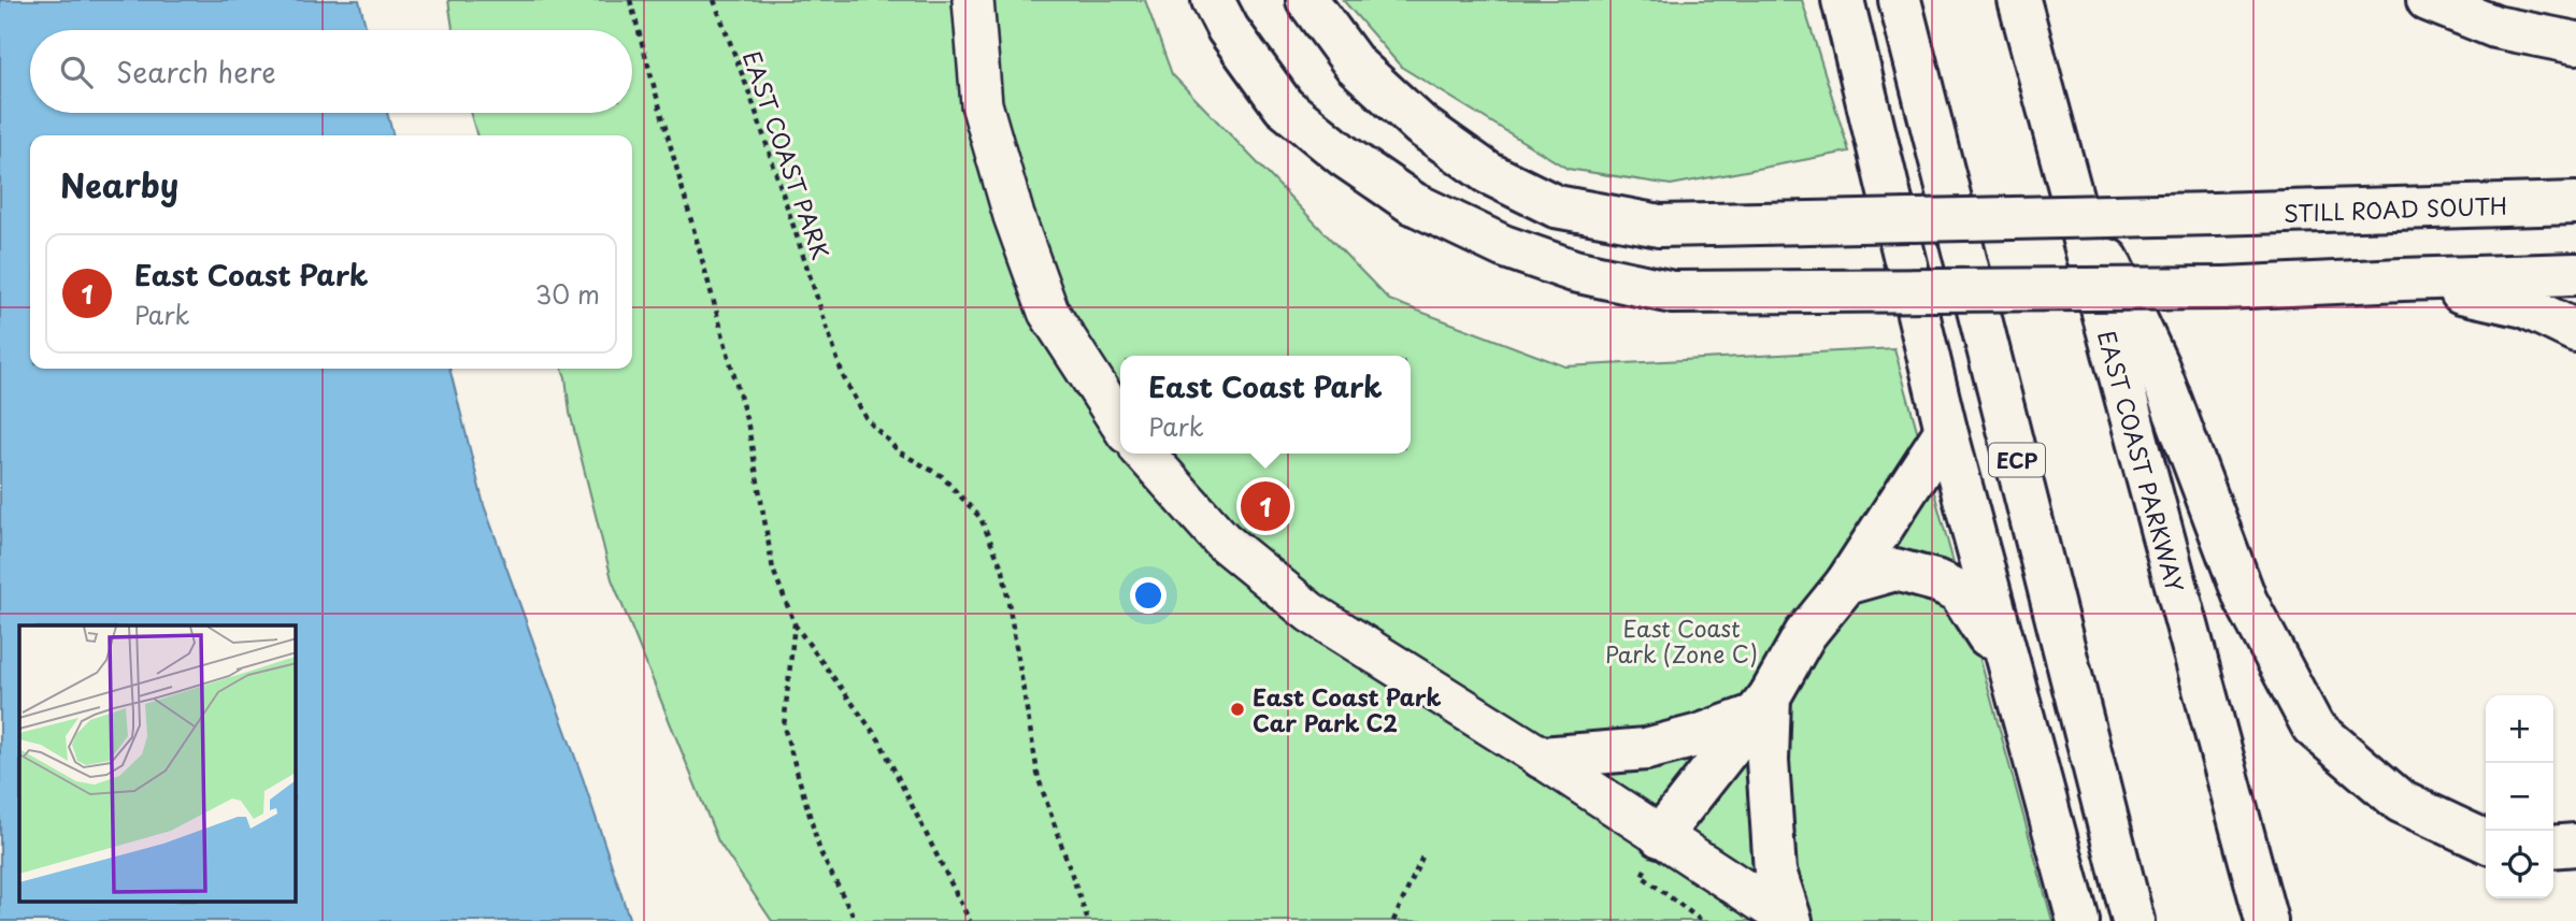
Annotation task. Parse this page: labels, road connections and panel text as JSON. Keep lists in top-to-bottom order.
{
  "streets": {
    "highway": ["STILL ROAD SOUTH", "ECP", "EAST COAST PARKWAY"],
    "path": ["EAST COAST PARK"]
  },
  "parks": ["East Coast Park (Zone C)"],
  "places": ["East Coast Park Car Park C2"],
  "page": {
    "search": "Search here",
    "heading": "Nearby",
    "list": [
      {
        "mark": "1",
        "name": "East Coast Park",
        "note": "Park",
        "value": "30 m"
      }
    ],
    "popup": ["East Coast Park", "Park"],
    "pins": "1",
    "map_buttons": ["+", "−"]
  }
}
